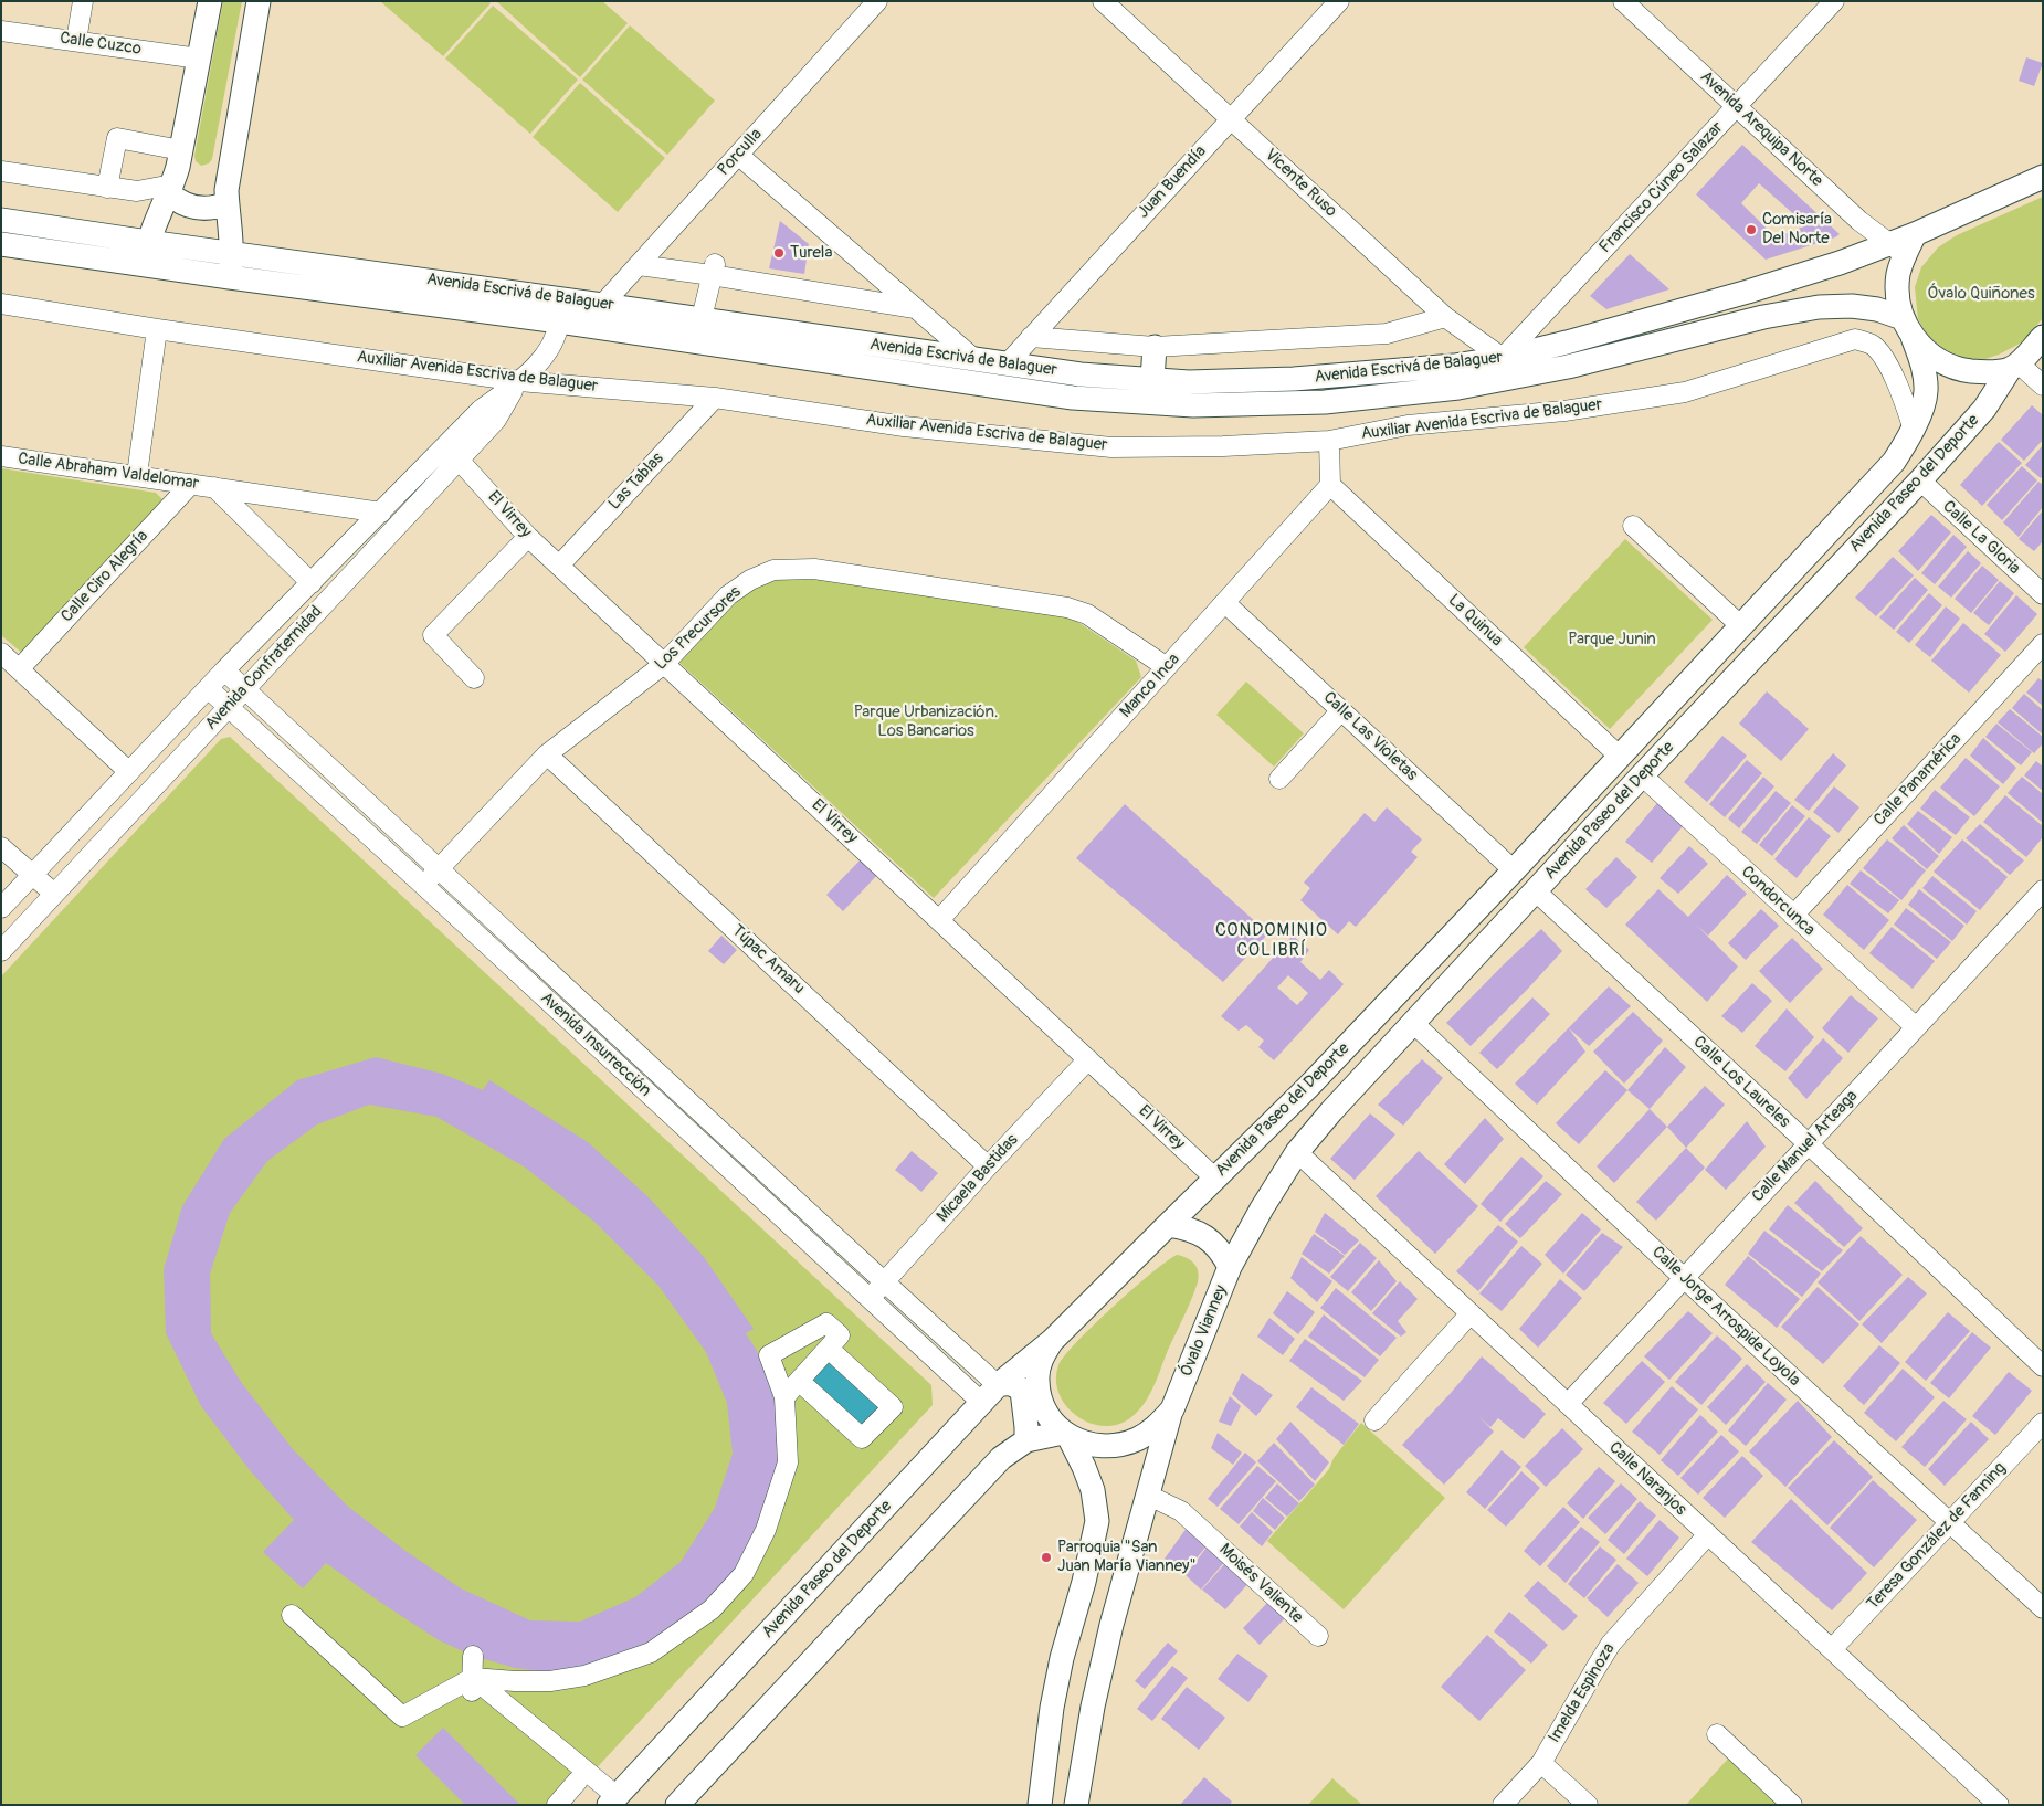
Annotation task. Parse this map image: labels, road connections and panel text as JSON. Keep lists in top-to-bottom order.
{
  "streets": {
    "main road": ["Avenida Escrivá de Balaguer", "Avenida Paseo del Deporte", "Óvalo Vianney"],
    "street": [
      "Calle Cuzco",
      "Avenida Arequipa Norte",
      "Porculla",
      "Juan Buendía",
      "Vicente Ruso",
      "Francisco Cúneo Salazar",
      "Auxiliar Avenida Escriva de Balaguer",
      "Calle Abraham Valdelomar",
      "Las Tablas",
      "El Virrey",
      "Calle La Gloria",
      "Calle Ciro Alegría",
      "La Quinua",
      "Los Precursores",
      "Avenida Confraternidad",
      "Manco Inca",
      "Calle Las Violetas",
      "Calle Panamérica",
      "Condorcunca",
      "Túpac Amaru",
      "Avenida Insurrección",
      "Calle Los Laureles",
      "Calle Manuel Arteaga",
      "Micaela Bastidas",
      "Calle Jorge Arrospide Loyola",
      "Calle Naranjos",
      "Teresa González de Fanning",
      "Moisés Valiente",
      "Imelda Espinoza"
    ]
  },
  "crossings": [
    ["Avenida Arequipa Norte", "Francisco Cúneo Salazar"],
    ["Avenida Arequipa Norte", "Avenida Escrivá de Balaguer"],
    ["Porculla", "Avenida Escrivá de Balaguer"],
    ["Juan Buendía", "Vicente Ruso"],
    ["Juan Buendía", "Avenida Escrivá de Balaguer"],
    ["Vicente Ruso", "Francisco Cúneo Salazar"],
    ["Vicente Ruso", "Avenida Escrivá de Balaguer"],
    ["Francisco Cúneo Salazar", "Avenida Escrivá de Balaguer"],
    ["Avenida Escrivá de Balaguer", "Avenida Paseo del Deporte"],
    ["Avenida Escrivá de Balaguer", "Avenida Confraternidad"],
    ["Auxiliar Avenida Escriva de Balaguer", "Las Tablas"],
    ["Auxiliar Avenida Escriva de Balaguer", "Avenida Paseo del Deporte"],
    ["Auxiliar Avenida Escriva de Balaguer", "Avenida Confraternidad"],
    ["Calle Abraham Valdelomar", "Calle Ciro Alegría"],
    ["Calle Abraham Valdelomar", "Avenida Confraternidad"],
    ["Las Tablas", "El Virrey"],
    ["Avenida Paseo del Deporte", "El Virrey"],
    ["Avenida Paseo del Deporte", "Calle La Gloria"],
    ["Avenida Paseo del Deporte", "La Quinua"],
    ["Avenida Paseo del Deporte", "Calle Las Violetas"],
    ["Avenida Paseo del Deporte", "Condorcunca"],
    ["Avenida Paseo del Deporte", "Avenida Insurrección"],
    ["Avenida Paseo del Deporte", "Calle Los Laureles"],
    ["Avenida Paseo del Deporte", "Calle Jorge Arrospide Loyola"],
    ["Avenida Paseo del Deporte", "Óvalo Vianney"],
    ["Avenida Paseo del Deporte", "Calle Naranjos"],
    ["El Virrey", "Los Precursores"],
    ["El Virrey", "Avenida Confraternidad"],
    ["El Virrey", "Manco Inca"],
    ["El Virrey", "Micaela Bastidas"],
    ["La Quinua", "Manco Inca"],
    ["Los Precursores", "Manco Inca"],
    ["Los Precursores", "Túpac Amaru"],
    ["Los Precursores", "Avenida Insurrección"],
    ["Avenida Confraternidad", "Avenida Insurrección"],
    ["Manco Inca", "Calle Las Violetas"],
    ["Calle Panamérica", "Condorcunca"],
    ["Condorcunca", "Calle Manuel Arteaga"],
    ["Túpac Amaru", "Micaela Bastidas"],
    ["Avenida Insurrección", "Micaela Bastidas"],
    ["Calle Los Laureles", "Calle Manuel Arteaga"],
    ["Calle Manuel Arteaga", "Calle Jorge Arrospide Loyola"],
    ["Calle Manuel Arteaga", "Calle Naranjos"],
    ["Calle Jorge Arrospide Loyola", "Teresa González de Fanning"],
    ["Calle Naranjos", "Teresa González de Fanning"],
    ["Calle Naranjos", "Imelda Espinoza"]
  ],
  "districts": ["CONDOMINIO COLIBRÍ"],
  "parks": ["Óvalo Quiñones", "Parque Junin", "Parque Urbanización. Los Bancarios"],
  "places": ["Comisaría Del Norte", "Turela", "Parroquia \"San Juan María Vianney\""]
}
